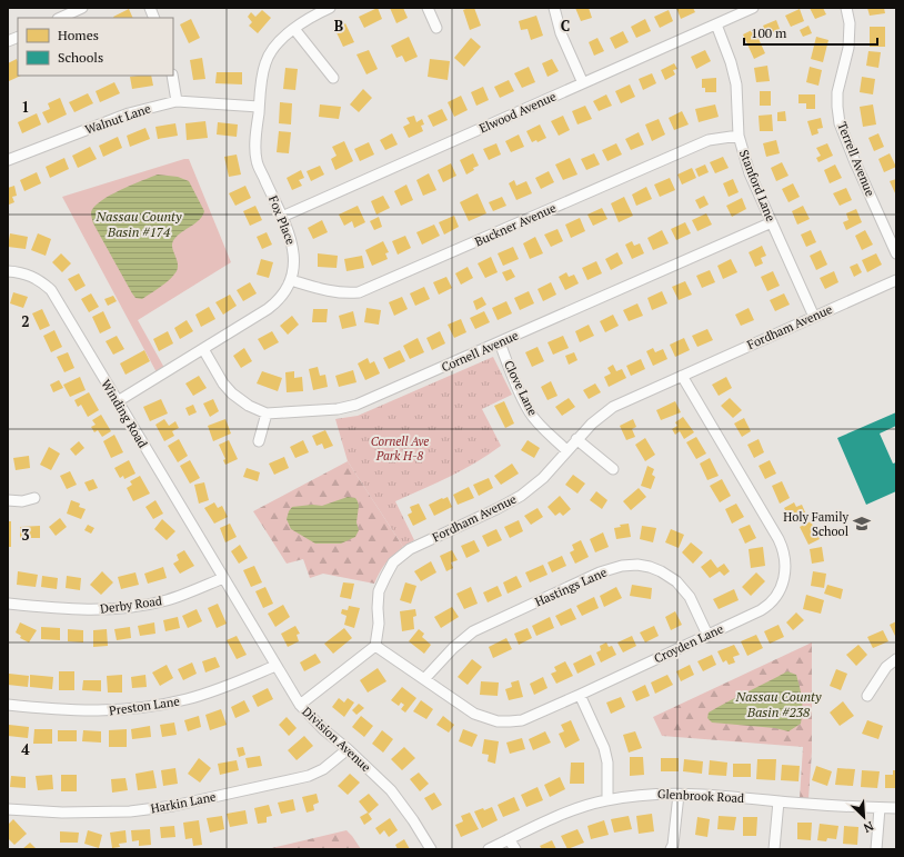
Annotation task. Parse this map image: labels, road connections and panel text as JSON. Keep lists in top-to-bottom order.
{
  "streets": {
    "street": [
      "Elwood Avenue",
      "Walnut Lane",
      "Terrell Avenue",
      "Stanford Lane",
      "Fox Place",
      "Buckner Avenue",
      "Fordham Avenue",
      "Cornell Avenue",
      "Clove Lane",
      "Winding Road",
      "Hastings Lane",
      "Derby Road",
      "Croyden Lane",
      "Preston Lane",
      "Division Avenue",
      "Glenbrook Road",
      "Harkin Lane"
    ]
  },
  "crossings": [
    ["Elwood Avenue", "Stanford Lane"],
    ["Elwood Avenue", "Fox Place"],
    ["Walnut Lane", "Fox Place"],
    ["Stanford Lane", "Buckner Avenue"],
    ["Stanford Lane", "Fordham Avenue"],
    ["Stanford Lane", "Cornell Avenue"],
    ["Fox Place", "Buckner Avenue"],
    ["Fox Place", "Cornell Avenue"],
    ["Fox Place", "Winding Road"],
    ["Fordham Avenue", "Clove Lane"],
    ["Fordham Avenue", "Croyden Lane"],
    ["Cornell Avenue", "Clove Lane"],
    ["Winding Road", "Derby Road"],
    ["Winding Road", "Division Avenue"],
    ["Hastings Lane", "Croyden Lane"],
    ["Derby Road", "Division Avenue"],
    ["Preston Lane", "Division Avenue"],
    ["Division Avenue", "Harkin Lane"]
  ],
  "water": ["Nassau County Basin #174", "Nassau County Basin #238"],
  "parks": ["Cornell Ave Park H-8"],
  "places": {
    "school or university": ["Holy Family School"]
  },
  "legend": ["Homes", "Schools"],
  "scale_bar": "100 m",
  "north": "bottom right",
  "grid": {
    "columns": ["B", "C"],
    "rows": [
      "1",
      "2",
      "3",
      "4"
    ]
  }
}
